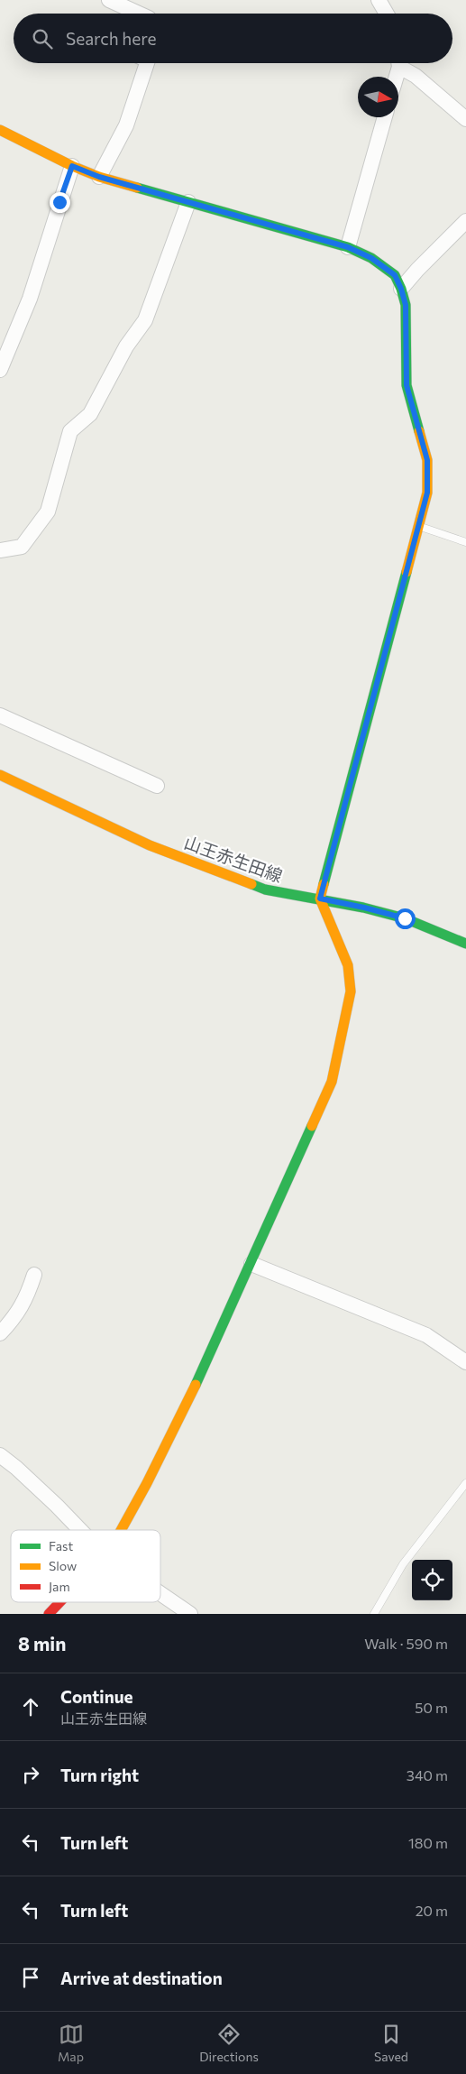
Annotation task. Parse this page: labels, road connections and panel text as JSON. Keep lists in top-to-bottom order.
{
  "streets": {
    "street": ["山王赤生田線"]
  },
  "legend": ["Fast", "Slow", "Jam"],
  "north": "right",
  "page": {
    "search": "Search here",
    "heading": ["8 min", "Walk · 590 m"],
    "list": [
      ["Continue", "山王赤生田線", "50 m"],
      ["Turn right", "340 m"],
      ["Turn left", "180 m"],
      ["Turn left", "20 m"],
      "Arrive at destination"
    ],
    "nav": ["Map", "Directions", "Saved"]
  }
}
